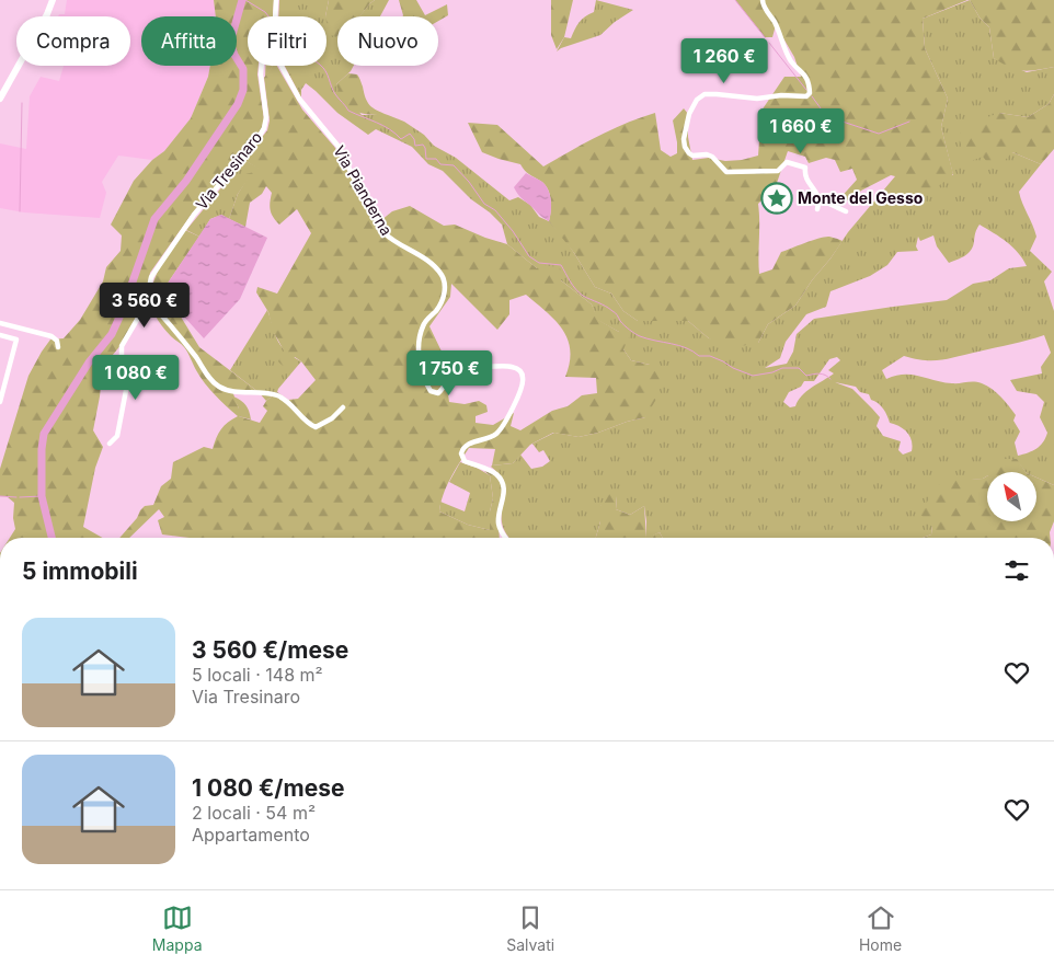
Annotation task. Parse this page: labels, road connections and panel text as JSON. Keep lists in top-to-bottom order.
{
  "streets": {
    "street": ["Via Tresinaro", "Via Pianderna"]
  },
  "places": {
    "place": ["Monte del Gesso"]
  },
  "north": "top left",
  "page": {
    "chip": [
      "Compra",
      "Affitta",
      "Filtri",
      "Nuovo"
    ],
    "price": [
      "1 260 €",
      "1 660 €",
      "3 560 €",
      "1 750 €",
      "1 080 €"
    ],
    "heading": "5 immobili",
    "list": [
      {
        "name": "3 560 €/mese",
        "note": "5 locali · 148 m² · Via Tresinaro"
      },
      {
        "name": "1 080 €/mese",
        "note": "2 locali · 54 m² · Appartamento"
      }
    ],
    "tabs": ["Mappa", "Salvati", "Home"]
  }
}
